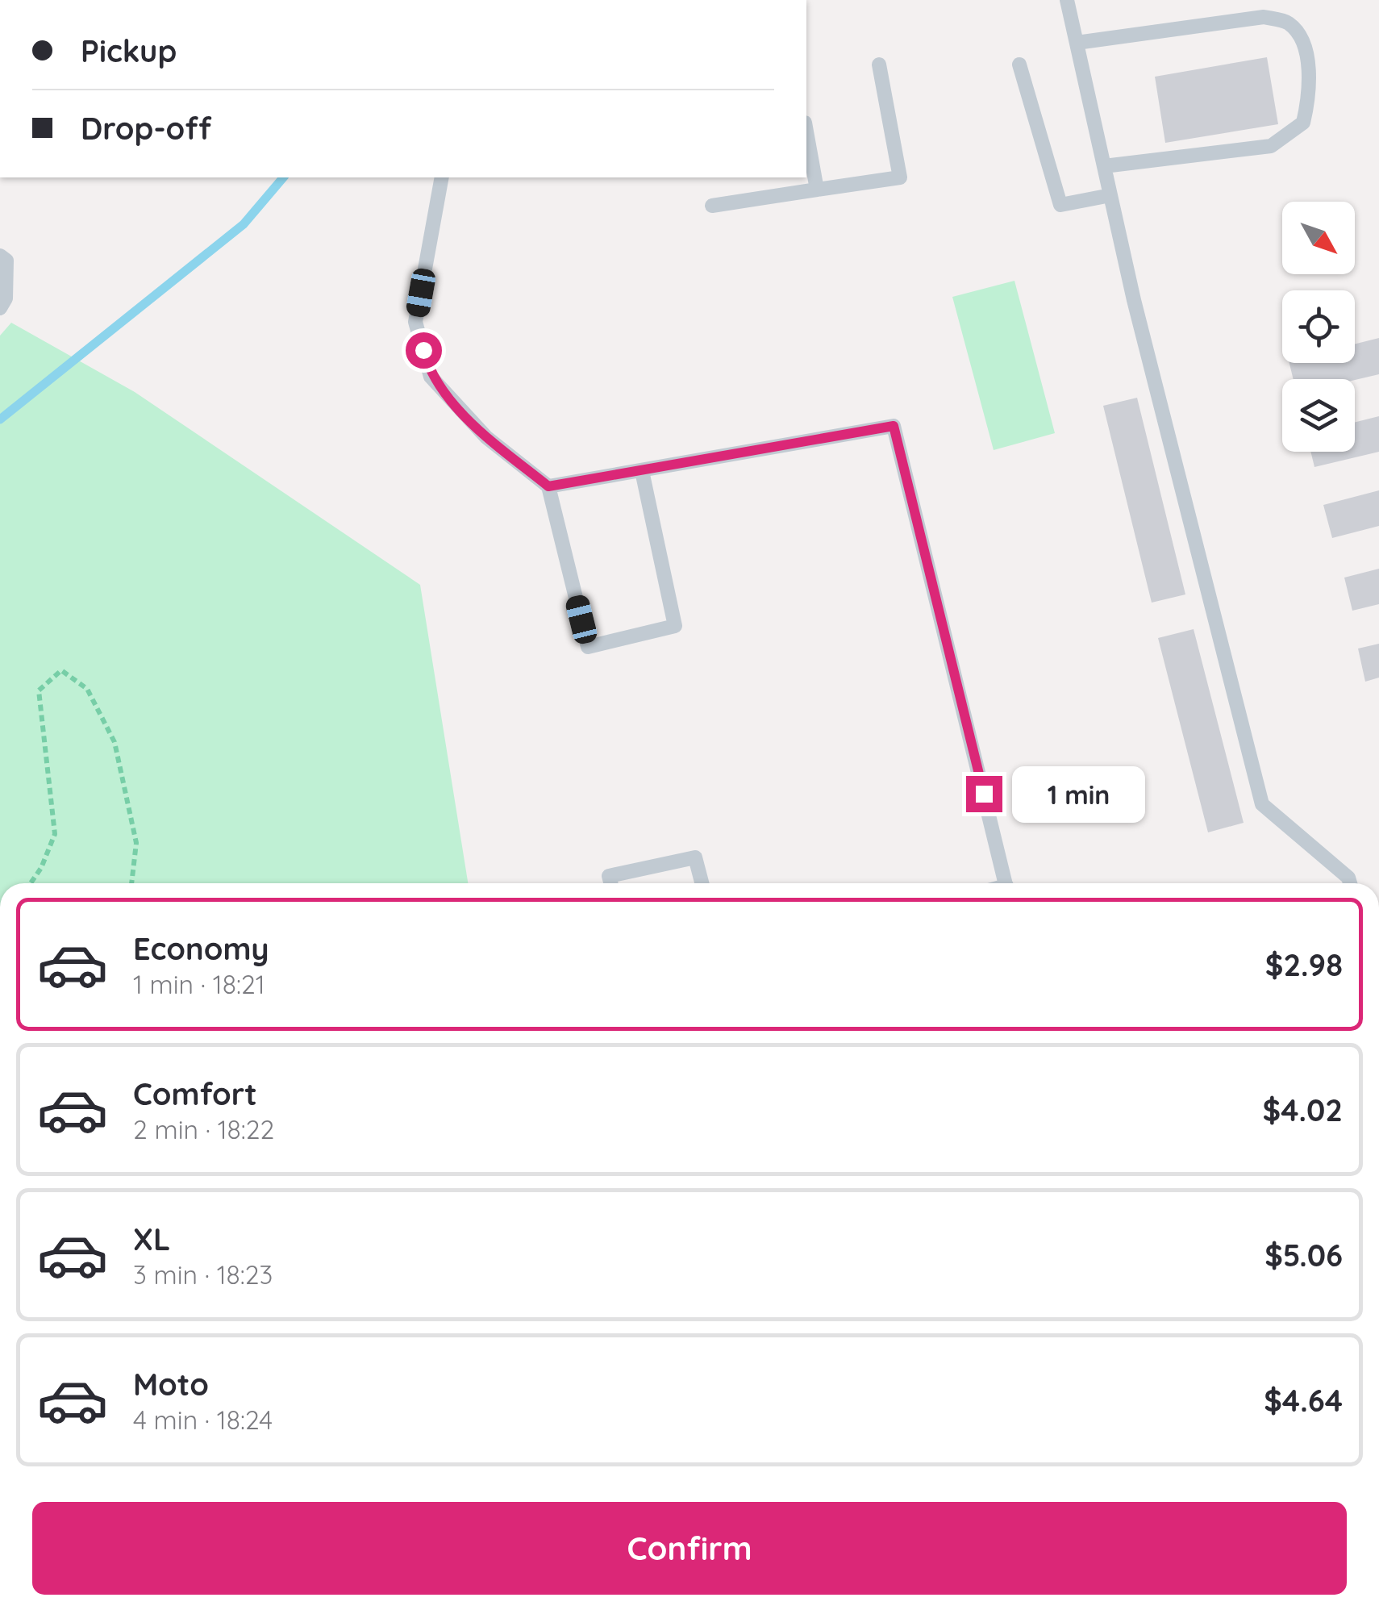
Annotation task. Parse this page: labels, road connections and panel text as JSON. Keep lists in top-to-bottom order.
{
  "north": "bottom right",
  "page": {
    "banner": ["Pickup", "Drop-off"],
    "bubble": "1 min",
    "list": [
      {
        "name": "Economy",
        "note": "1 min · 18:21",
        "value": "$2.98"
      },
      {
        "name": "Comfort",
        "note": "2 min · 18:22",
        "value": "$4.02"
      },
      {
        "name": "XL",
        "note": "3 min · 18:23",
        "value": "$5.06"
      },
      {
        "name": "Moto",
        "note": "4 min · 18:24",
        "value": "$4.64"
      }
    ],
    "buttons": "Confirm"
  }
}
